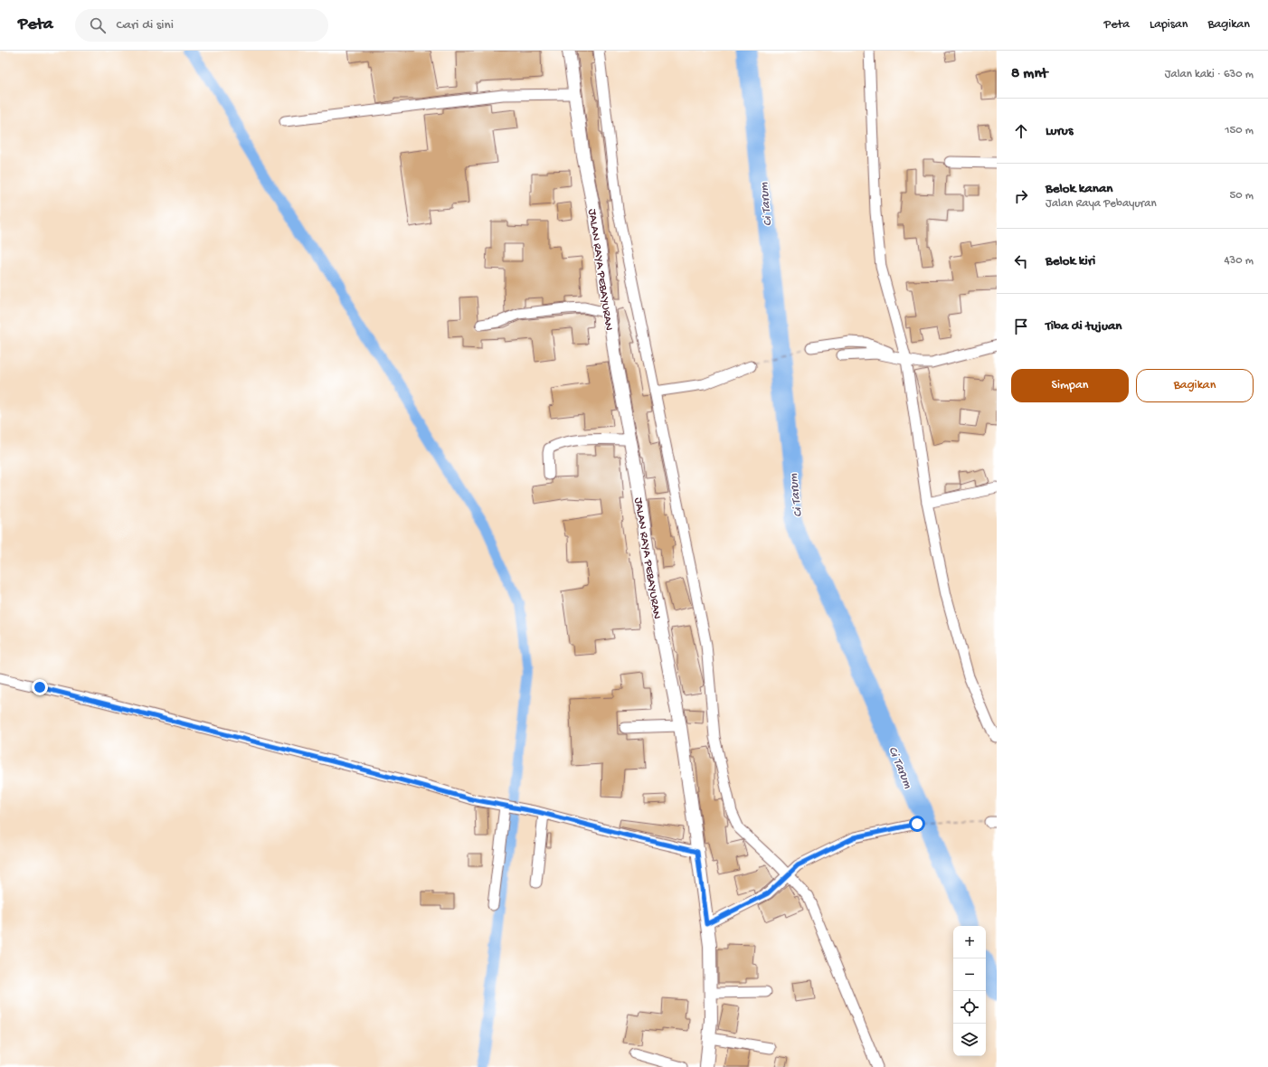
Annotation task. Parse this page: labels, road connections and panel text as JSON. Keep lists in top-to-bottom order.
{
  "streets": {
    "main road": ["JALAN RAYA PEBAYURAN"]
  },
  "water": ["Ci Tarum"],
  "page": {
    "header": "Peta",
    "search": "Cari di sini",
    "nav": ["Peta", "Lapisan", "Bagikan"],
    "heading": ["8 mnt", "Jalan kaki · 630 m"],
    "list": [
      ["Lurus", "150 m"],
      ["Belok kanan", "Jalan Raya Pebayuran", "50 m"],
      ["Belok kiri", "430 m"],
      "Tiba di tujuan"
    ],
    "buttons": ["Simpan", "Bagikan"],
    "map_buttons": ["+", "−"]
  }
}
